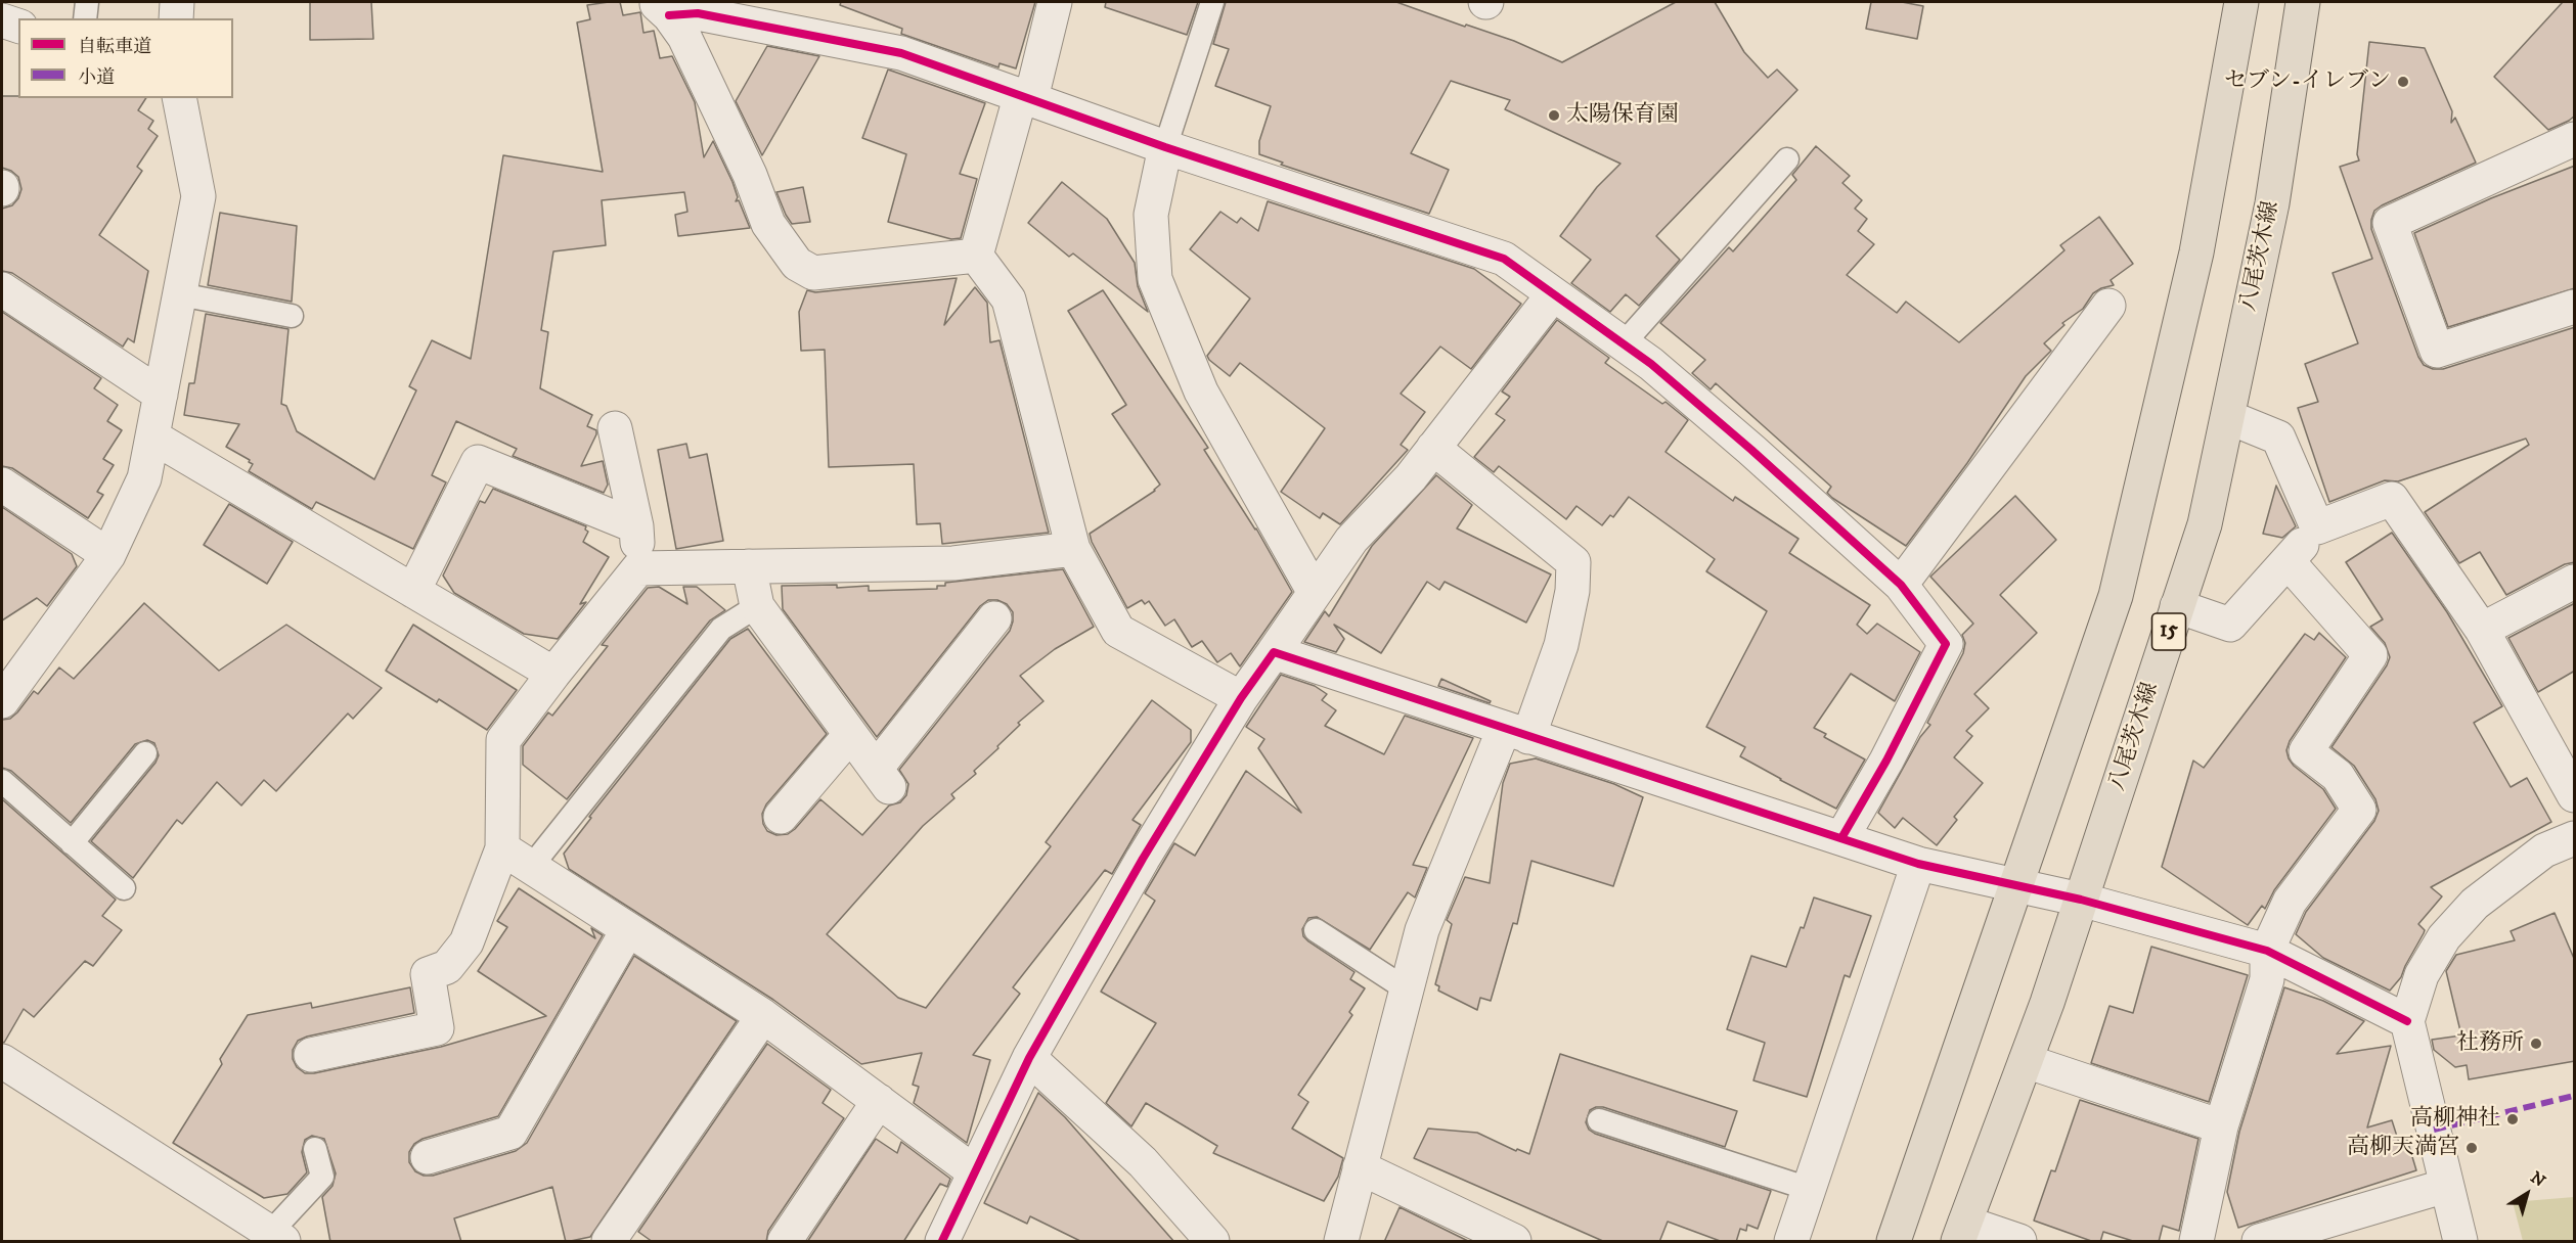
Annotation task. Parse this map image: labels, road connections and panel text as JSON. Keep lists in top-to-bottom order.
{
  "streets": {
    "main road": ["八尾茨木線", "15"]
  },
  "places": [
    "セブン-イレブン",
    "太陽保育園",
    "社務所",
    "高柳神社",
    "高柳天満宮"
  ],
  "legend": ["自転車道", "小道"],
  "north": "top right"
}
